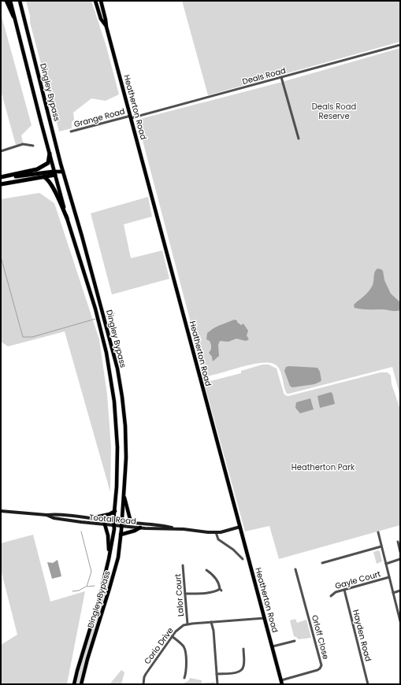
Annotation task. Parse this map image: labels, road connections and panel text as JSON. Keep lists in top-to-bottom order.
{
  "streets": {
    "main road": ["Dingley Bypass", "Heatherton Road", "Tootal Road"],
    "street": [
      "Deals Road",
      "Grange Road",
      "Gayle Court",
      "Lalor Court",
      "Hayden Road",
      "Orloff Close",
      "Corio Drive"
    ]
  },
  "crossings": [
    ["Deals Road", "Heatherton Road"],
    ["Deals Road", "Grange Road"],
    ["Dingley Bypass", "Tootal Road"],
    ["Heatherton Road", "Grange Road"],
    ["Heatherton Road", "Tootal Road"],
    ["Heatherton Road", "Orloff Close"],
    ["Heatherton Road", "Corio Drive"],
    ["Gayle Court", "Hayden Road"],
    ["Lalor Court", "Corio Drive"]
  ],
  "parks": ["Deals Road Reserve", "Heatherton Park"]
}
